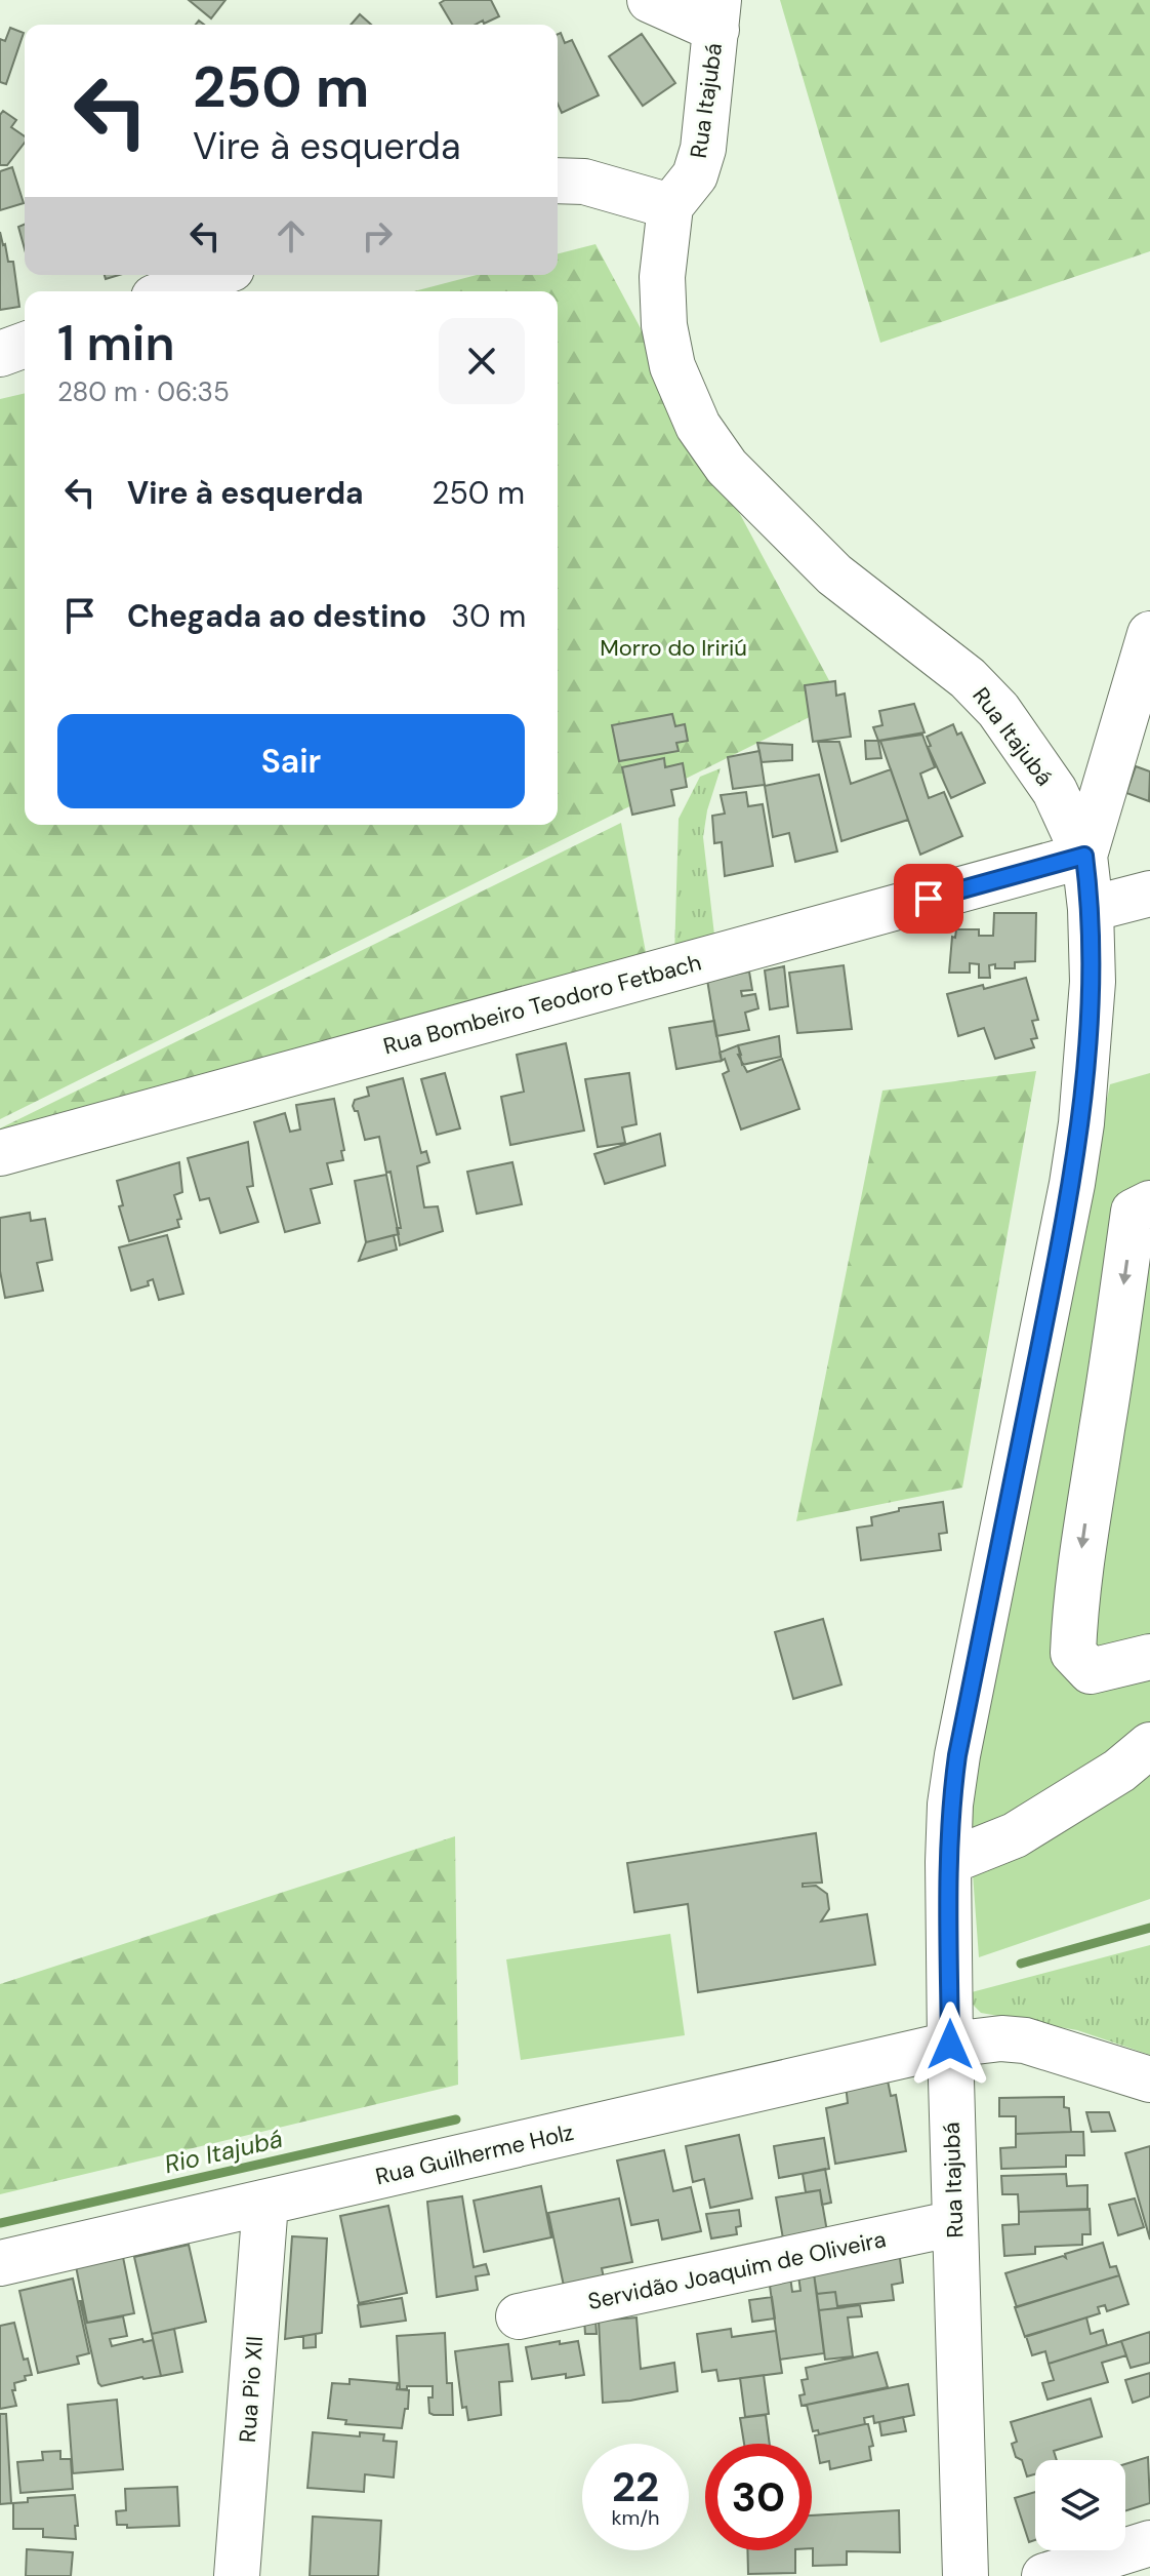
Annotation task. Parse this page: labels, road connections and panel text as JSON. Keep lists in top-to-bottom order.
{
  "streets": {
    "street": [
      "Rua Itajubá",
      "Rua Bombeiro Teodoro Fetbach",
      "Rua Guilherme Holz",
      "Servidão Joaquim de Oliveira",
      "Rua Pio XII"
    ]
  },
  "crossings": [
    ["Rua Itajubá", "Rua Bombeiro Teodoro Fetbach"],
    ["Rua Itajubá", "Rua Guilherme Holz"],
    ["Rua Itajubá", "Servidão Joaquim de Oliveira"],
    ["Rua Guilherme Holz", "Rua Pio XII"]
  ],
  "water": ["Rio Itajubá"],
  "parks": ["Morro do Iririú"],
  "page": {
    "turn": ["250 m", "Vire à esquerda"],
    "heading": ["1 min", "280 m · 06:35"],
    "list": [
      {
        "name": "Vire à esquerda",
        "value": "250 m"
      },
      {
        "name": "Chegada ao destino",
        "value": "30 m"
      }
    ],
    "buttons": "Sair",
    "speed": "22 km/h",
    "limit": "30"
  }
}
